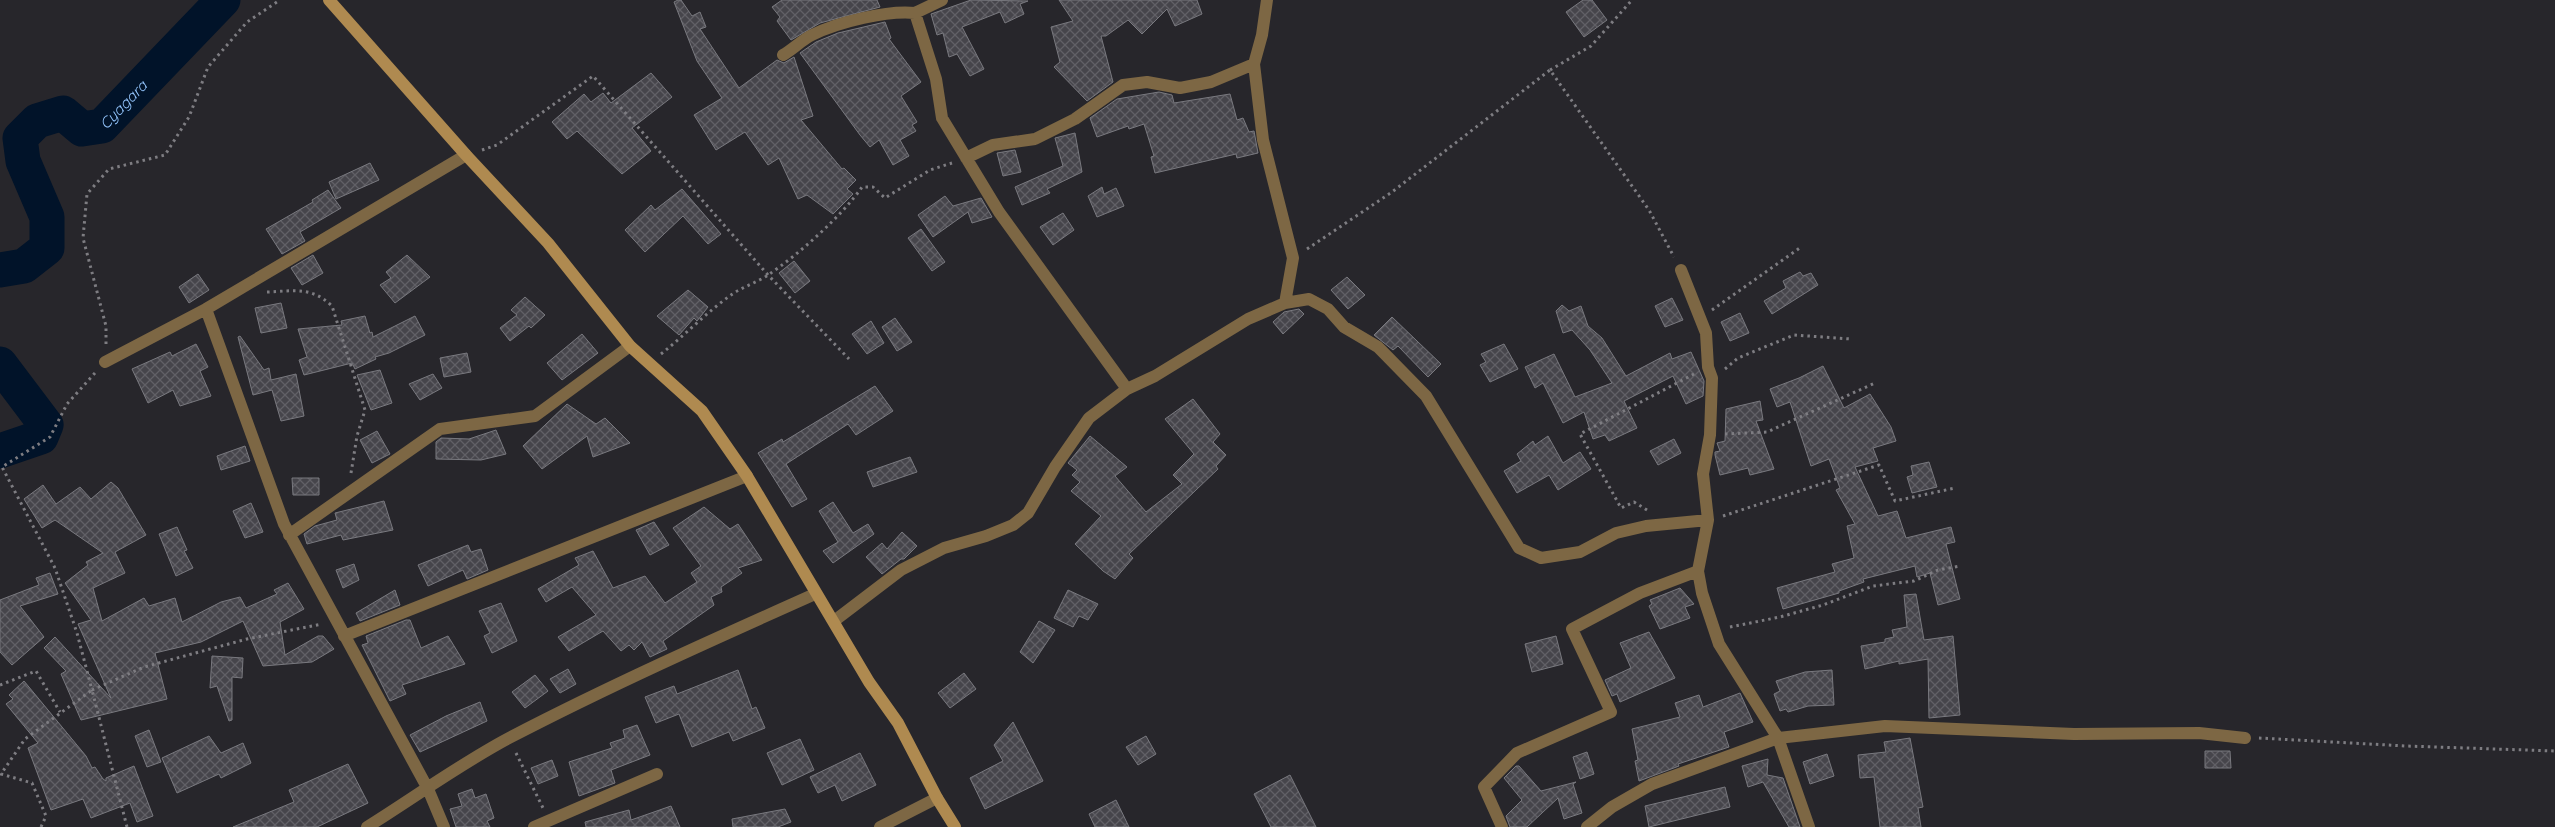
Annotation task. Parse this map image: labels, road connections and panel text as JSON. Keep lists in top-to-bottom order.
{
  "water": ["Cyagara"]
}
